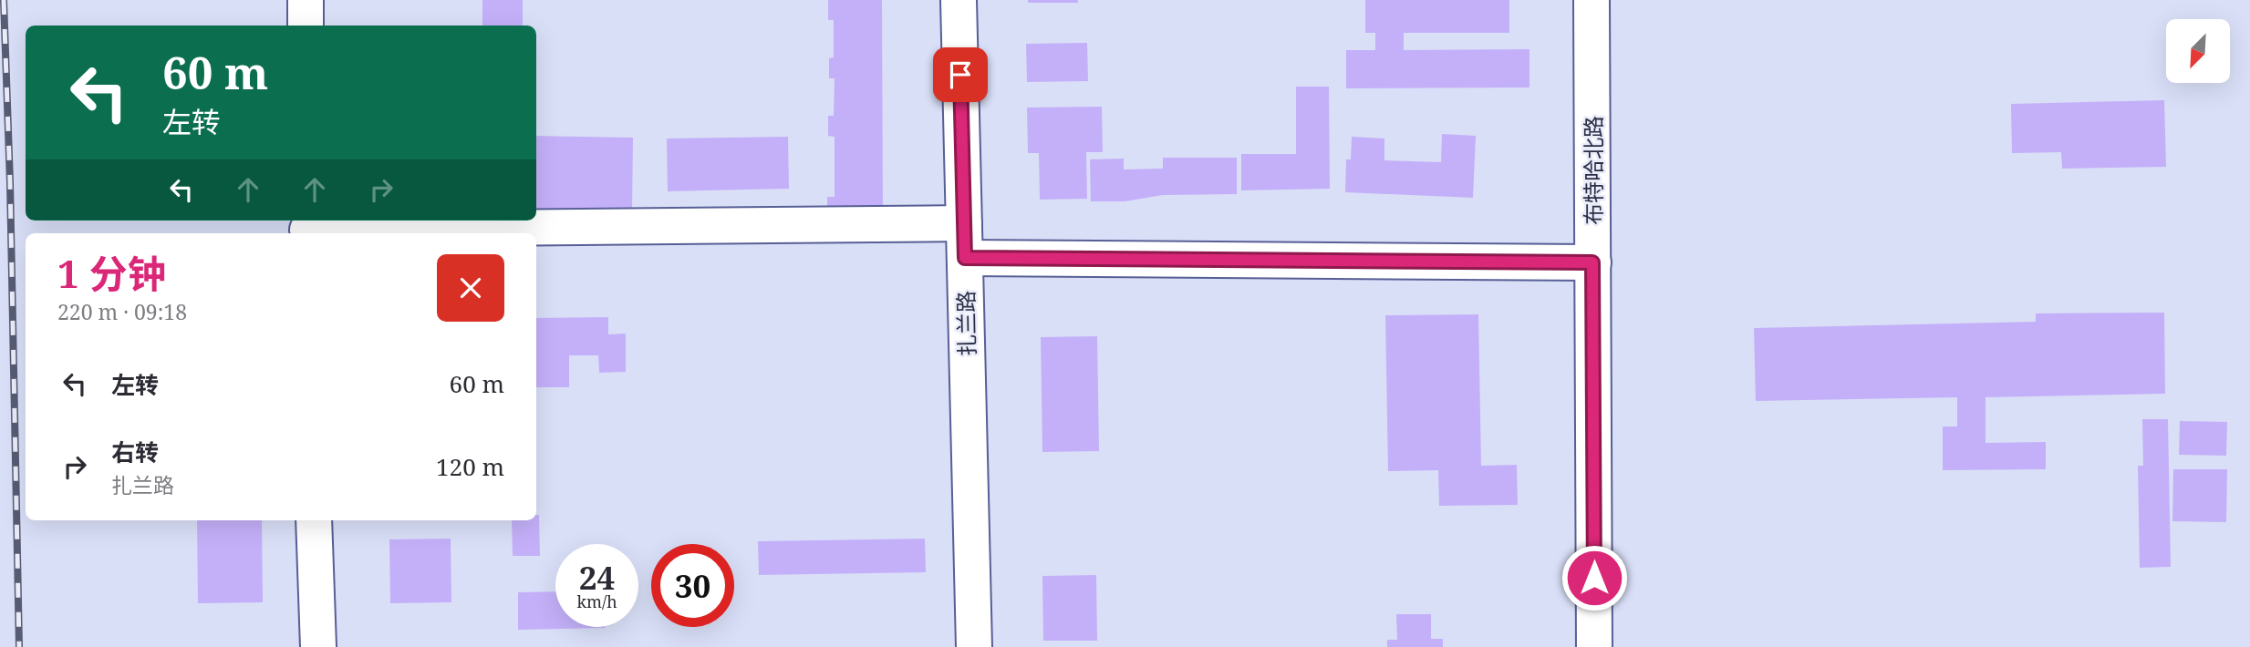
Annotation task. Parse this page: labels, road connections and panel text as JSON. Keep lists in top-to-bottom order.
{
  "streets": {
    "street": ["布特哈北路", "扎兰路"]
  },
  "north": "bottom left",
  "page": {
    "turn": ["60 m", "左转"],
    "heading": ["1 分钟", "220 m · 09:18"],
    "list": [
      {
        "name": "左转",
        "value": "60 m"
      },
      {
        "name": "右转",
        "note": "扎兰路",
        "value": "120 m"
      }
    ],
    "speed": "24 km/h",
    "limit": "30"
  }
}
